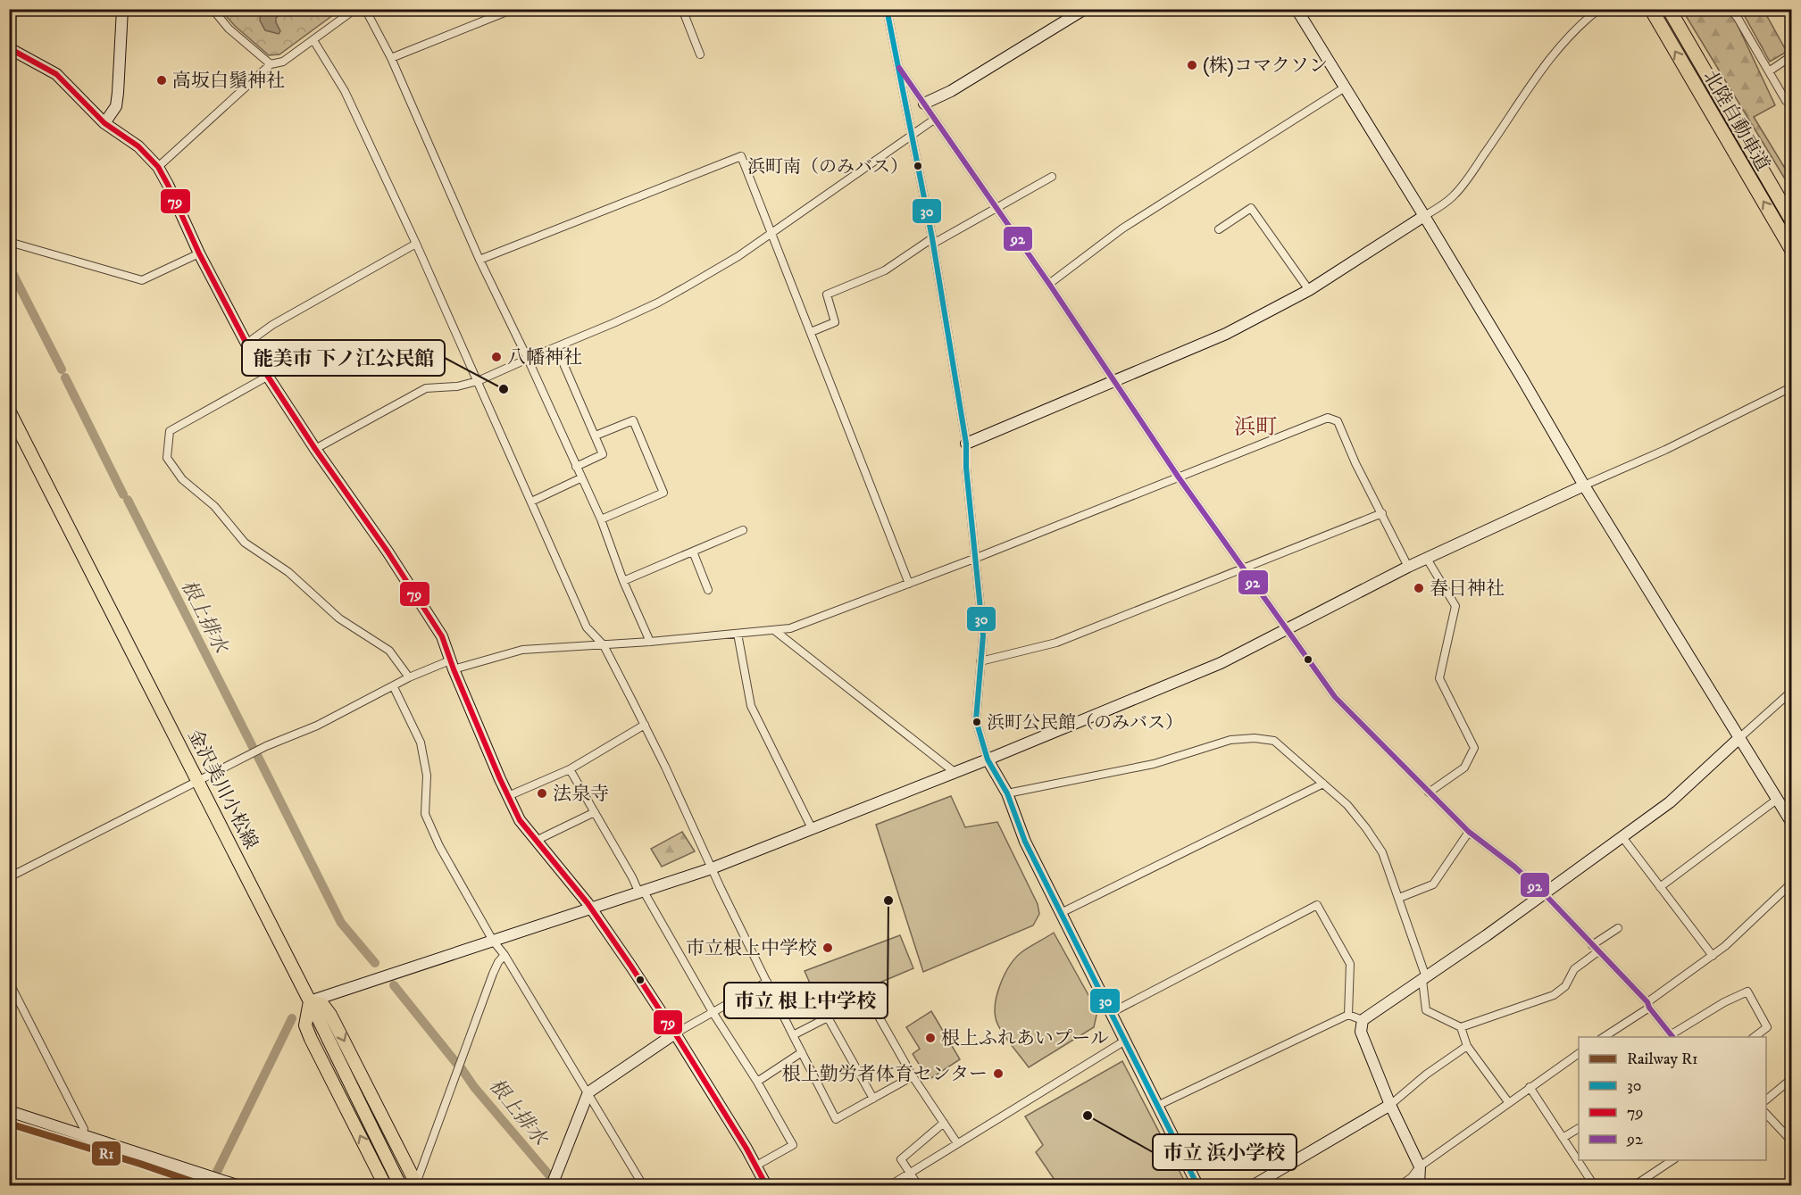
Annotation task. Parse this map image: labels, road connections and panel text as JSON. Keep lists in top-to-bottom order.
{
  "streets": {
    "highway": ["北陸自動車道"],
    "main road": ["金沢美川小松線"]
  },
  "districts": ["浜町"],
  "water": ["根上排水"],
  "places": [
    "(株)コマクソン",
    "高坂白鬚神社",
    "浜町南（のみバス）",
    "八幡神社",
    "能美市 下ノ江公民館",
    "春日神社",
    "浜町公民館（のみバス）",
    "法泉寺",
    "市立 根上中学校",
    "市立根上中学校",
    "根上ふれあいプール",
    "根上勤労者体育センター",
    "市立 浜小学校"
  ],
  "lines": [
    "transit line 30",
    "transit line 79",
    "transit line 92",
    "rail line R1"
  ],
  "legend": [
    "Railway R1",
    "30",
    "79",
    "92"
  ]
}
